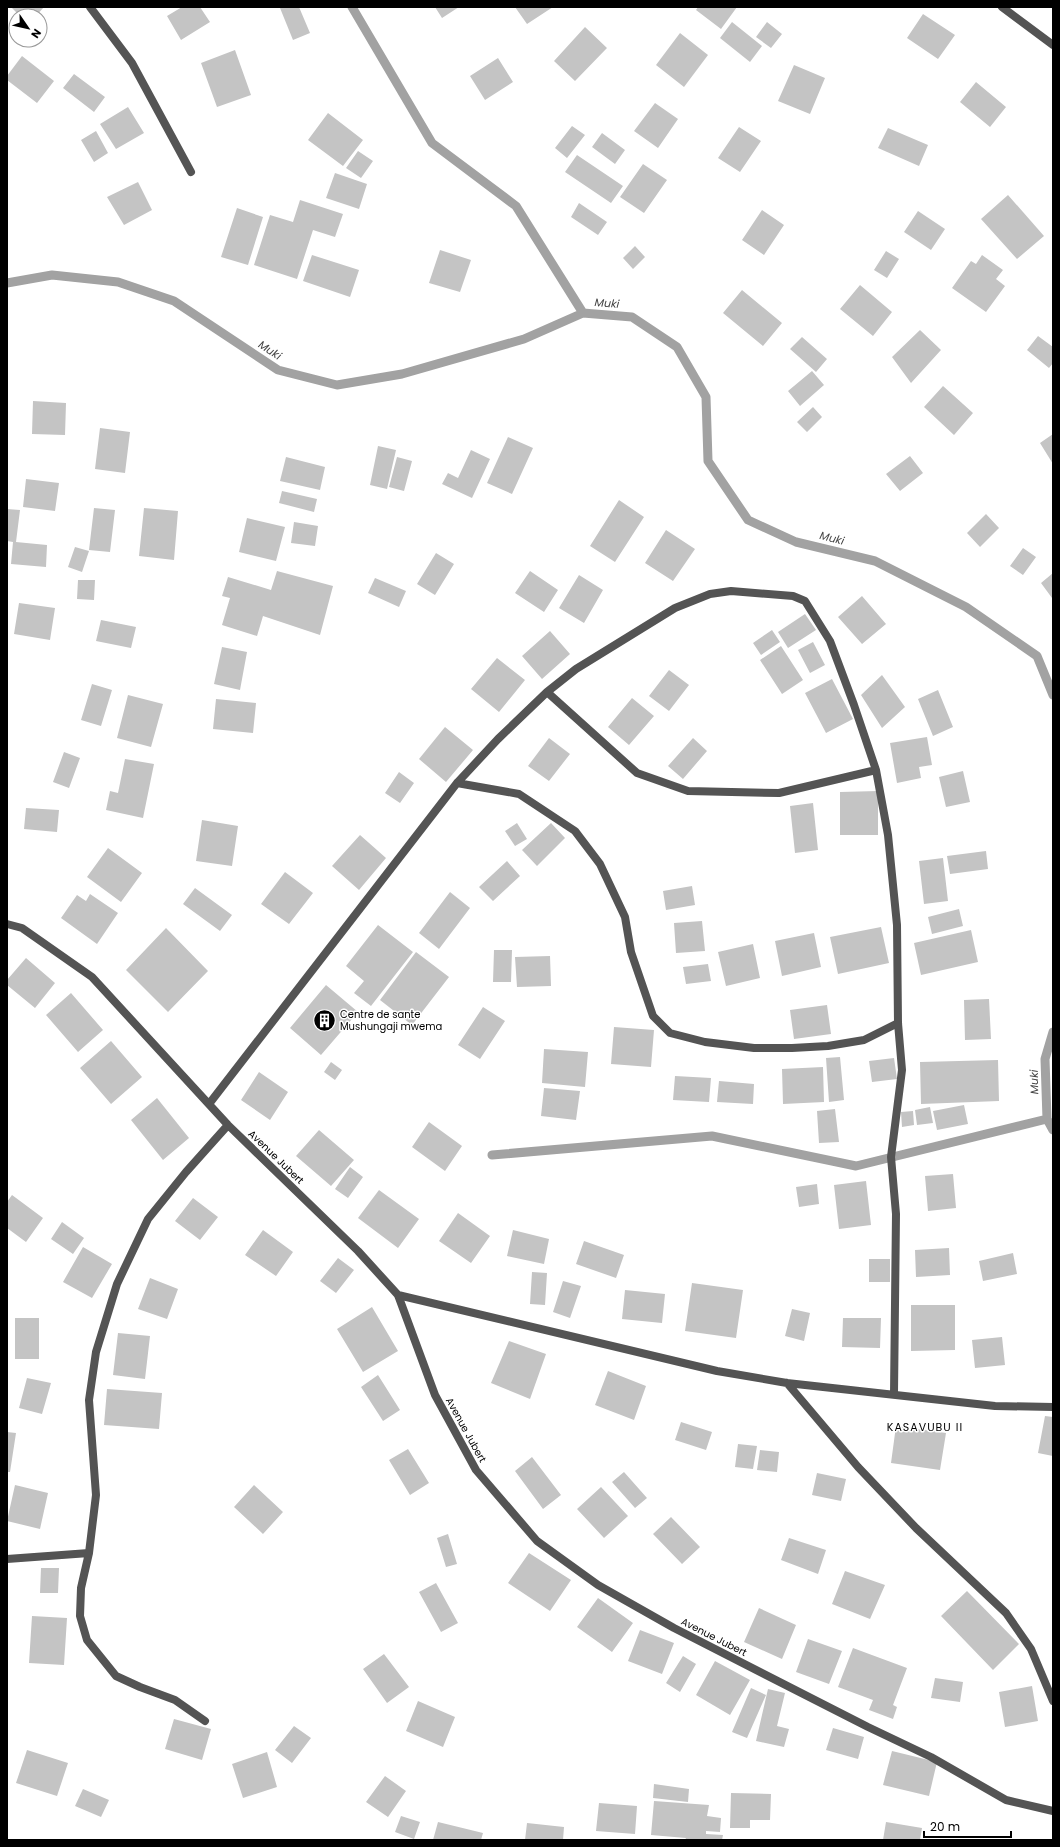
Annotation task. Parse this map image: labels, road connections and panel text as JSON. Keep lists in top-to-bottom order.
{
  "streets": {
    "street": ["Avenue Jubert"]
  },
  "districts": ["KASAVUBU II"],
  "water": ["Muki"],
  "places": {
    "building": ["Centre de sante Mushungaji mwema"]
  },
  "scale_bar": "20 m",
  "north": "bottom right"
}
